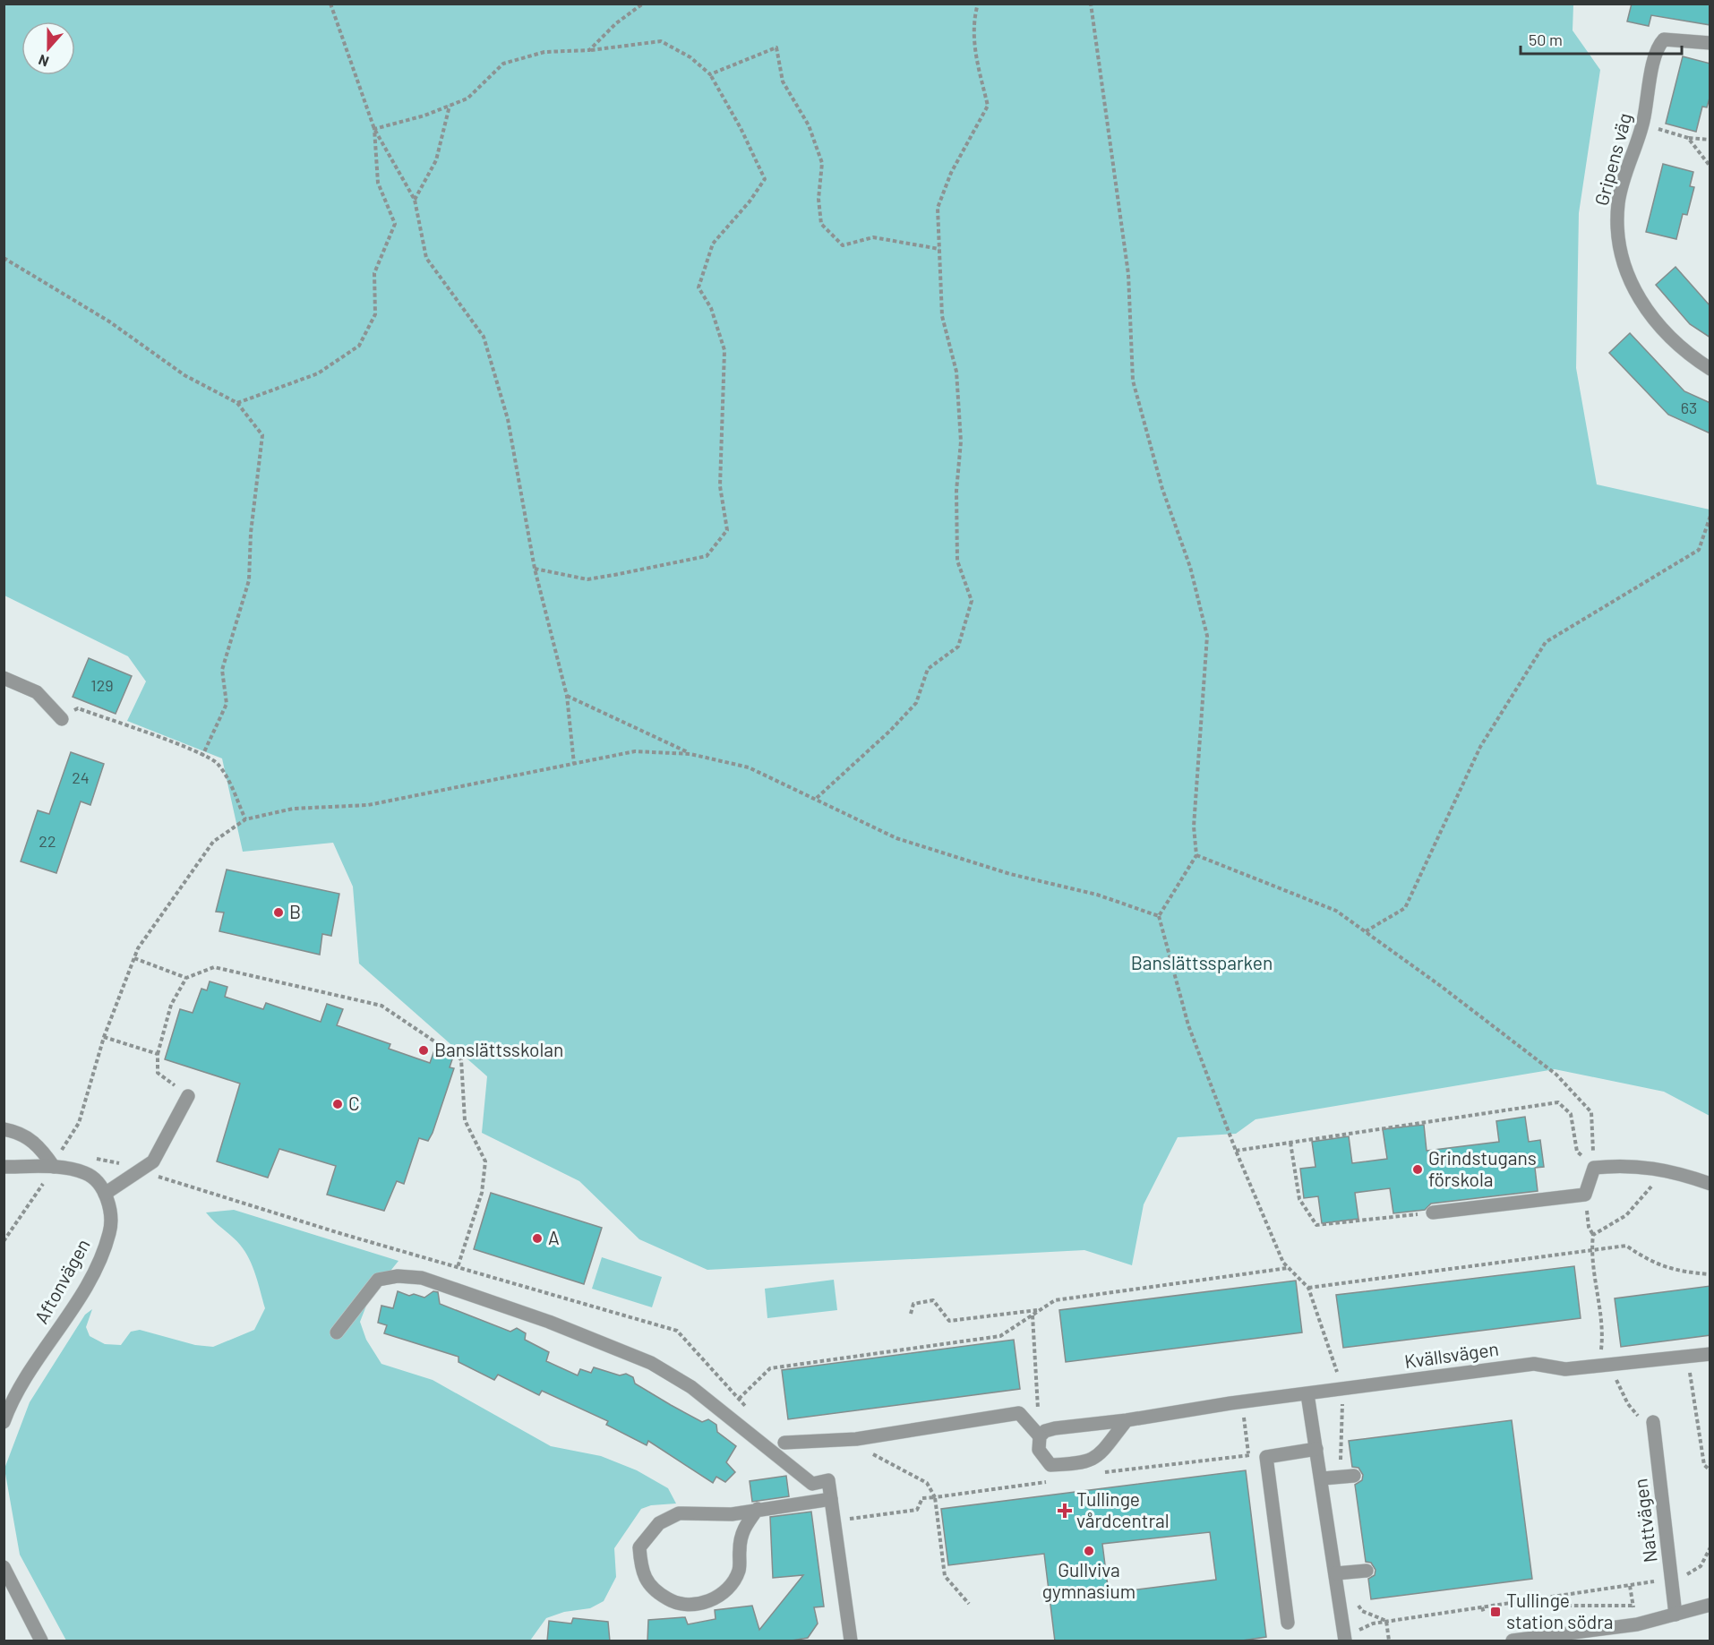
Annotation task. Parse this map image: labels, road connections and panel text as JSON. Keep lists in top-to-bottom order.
{
  "streets": {
    "street": [
      "Gripens väg",
      "Aftonvägen",
      "Kvällsvägen",
      "Nattvägen"
    ]
  },
  "parks": ["Banslättssparken"],
  "places": {
    "other": [
      "B",
      "Banslättsskolan",
      "C",
      "Grindstugans förskola",
      "A",
      "Gullviva gymnasium"
    ],
    "health": ["Tullinge vårdcentral"],
    "transit": ["Tullinge station södra"]
  },
  "house_numbers": [
    "63",
    "129",
    "24",
    "22"
  ],
  "scale_bar": "50 m",
  "north": "bottom"
}
